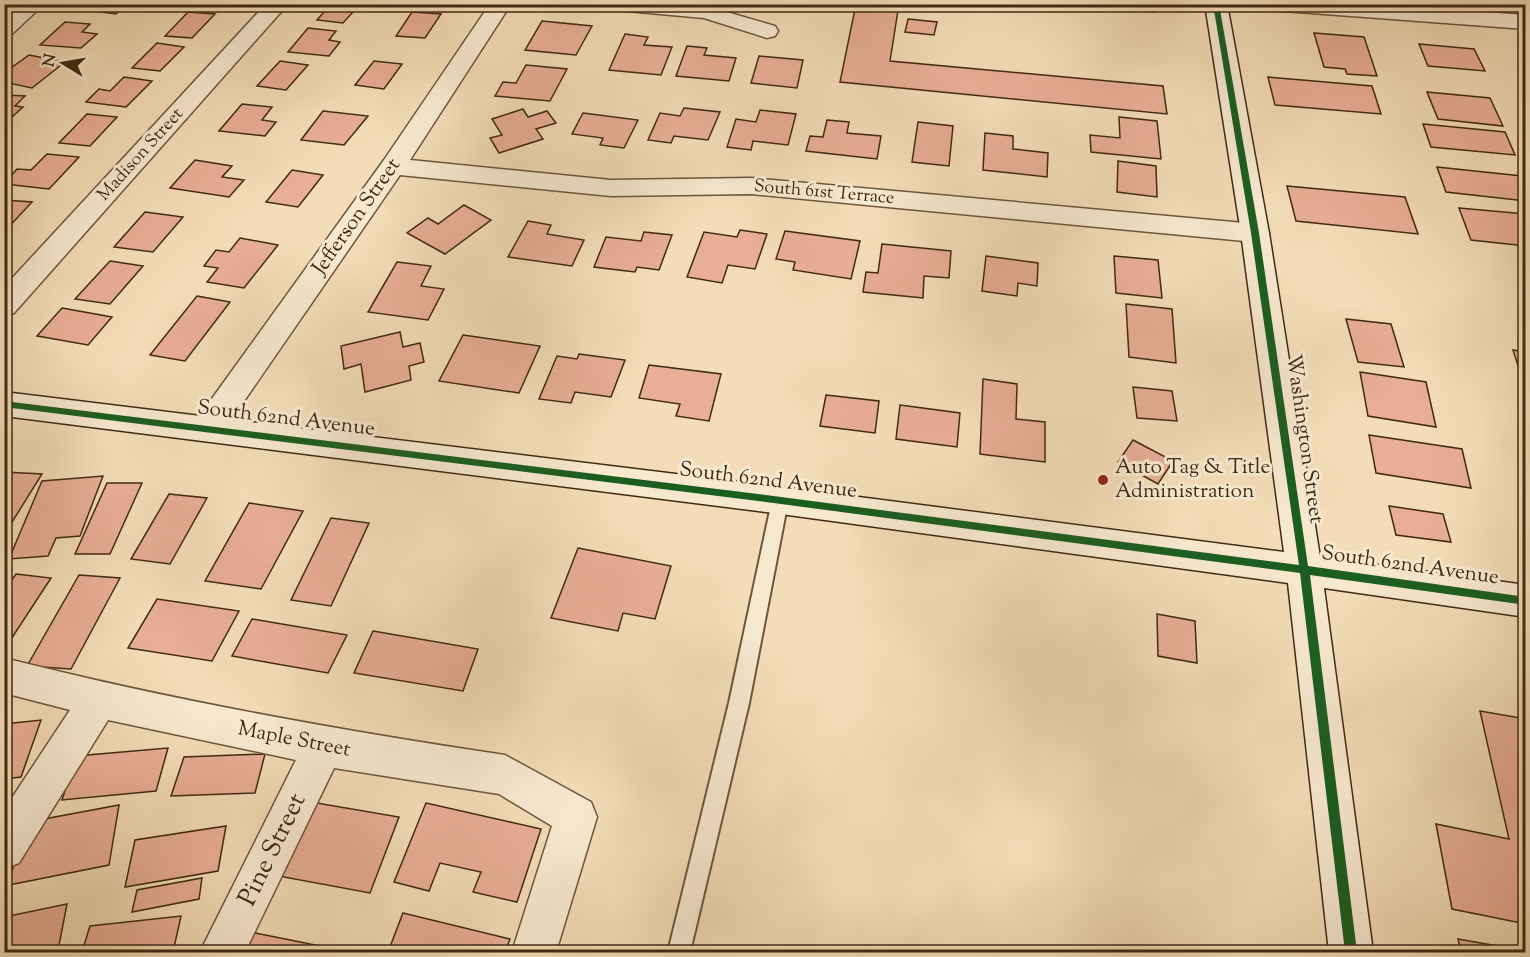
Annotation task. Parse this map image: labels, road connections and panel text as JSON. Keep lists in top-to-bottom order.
{
  "streets": {
    "street": [
      "Madison Street",
      "South 61st Terrace",
      "Jefferson Street",
      "South 62nd Avenue",
      "Washington Street",
      "Maple Street",
      "Pine Street"
    ]
  },
  "crossings": [
    ["South 61st Terrace", "Jefferson Street"],
    ["South 61st Terrace", "Washington Street"],
    ["Jefferson Street", "South 62nd Avenue"],
    ["South 62nd Avenue", "Washington Street"],
    ["Maple Street", "Pine Street"]
  ],
  "places": ["Auto Tag & Title Administration"],
  "north": "left"
}
